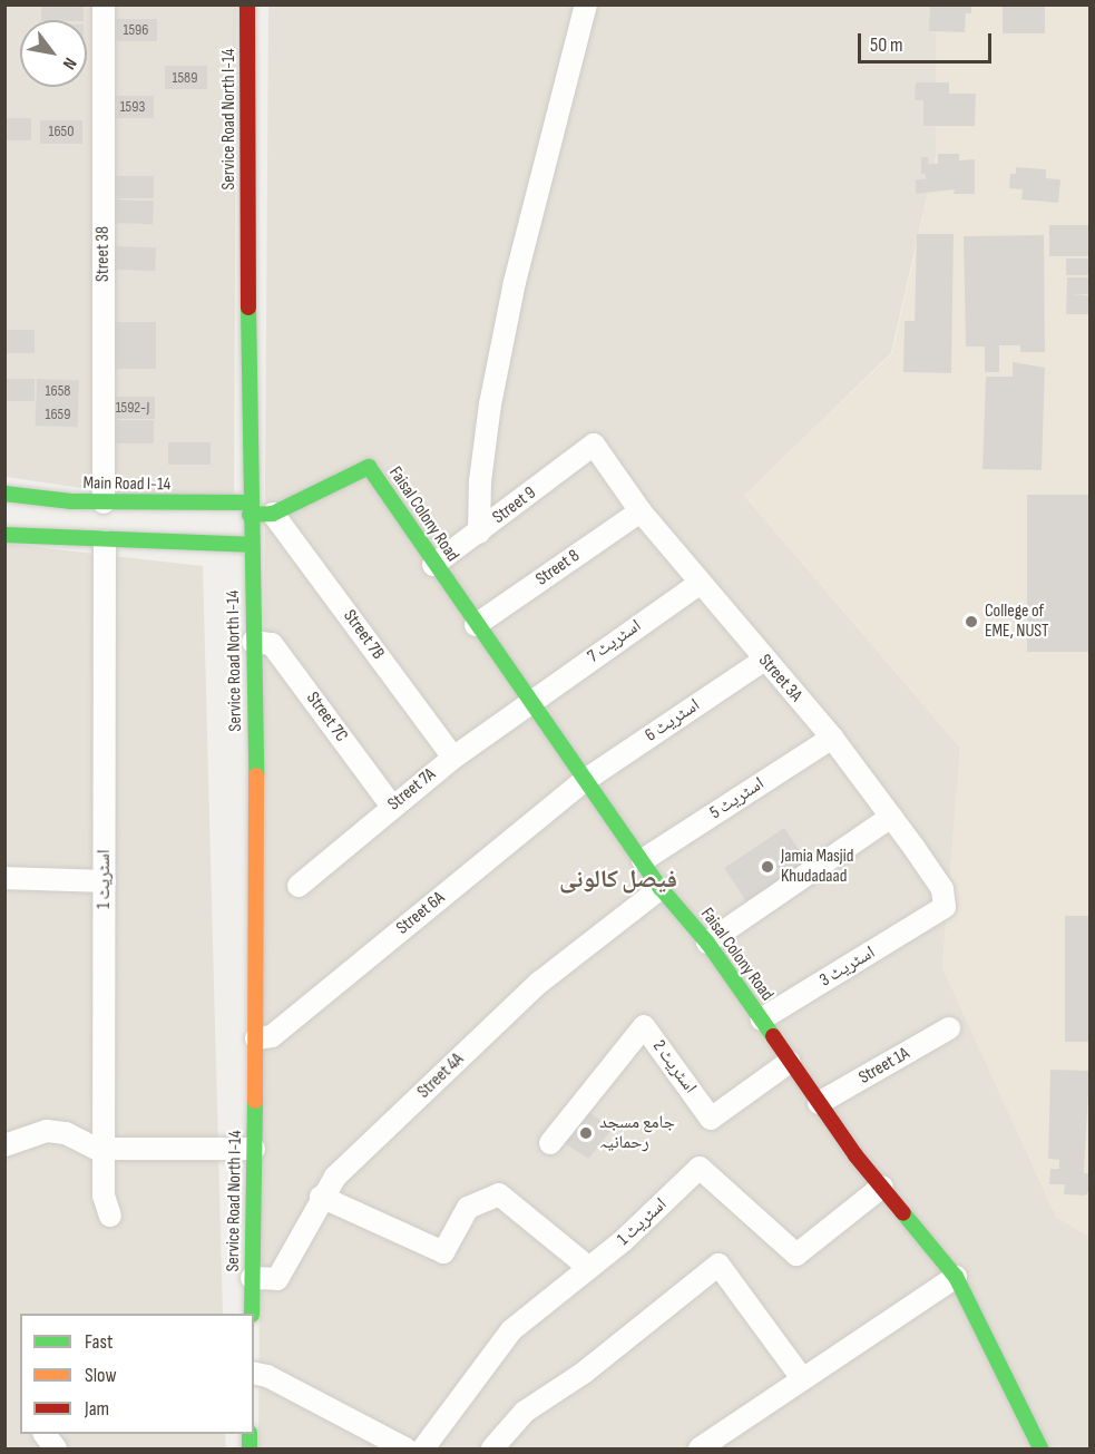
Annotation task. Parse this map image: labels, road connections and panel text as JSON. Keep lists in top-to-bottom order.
{
  "streets": {
    "main road": ["Service Road North I-14", "Main Road I-14", "Faisal Colony Road"],
    "street": [
      "Street 38",
      "Street 9",
      "Street 8",
      "Street 7B",
      "اسٹریٹ 7",
      "Street 3A",
      "Street 7C",
      "اسٹریٹ 6",
      "Street 7A",
      "اسٹریٹ 5",
      "اسٹریٹ 1",
      "Street 6A",
      "اسٹریٹ 3",
      "Street 1A",
      "اسٹریٹ 2",
      "Street 4A"
    ]
  },
  "crossings": [
    ["Service Road North I-14", "Main Road I-14"],
    ["Service Road North I-14", "Faisal Colony Road"],
    ["Service Road North I-14", "Street 7C"],
    ["Service Road North I-14", "Street 6A"],
    ["Service Road North I-14", "Street 4A"],
    ["Street 38", "Main Road I-14"],
    ["Main Road I-14", "Faisal Colony Road"],
    ["Main Road I-14", "اسٹریٹ 1"],
    ["Street 9", "Faisal Colony Road"],
    ["Street 9", "Street 3A"],
    ["Faisal Colony Road", "Street 8"],
    ["Faisal Colony Road", "Street 7B"],
    ["Faisal Colony Road", "اسٹریٹ 7"],
    ["Faisal Colony Road", "اسٹریٹ 6"],
    ["Faisal Colony Road", "Street 7A"],
    ["Faisal Colony Road", "اسٹریٹ 5"],
    ["Faisal Colony Road", "اسٹریٹ 1"],
    ["Faisal Colony Road", "Street 6A"],
    ["Faisal Colony Road", "اسٹریٹ 3"],
    ["Faisal Colony Road", "Street 1A"],
    ["Faisal Colony Road", "اسٹریٹ 2"],
    ["Faisal Colony Road", "Street 4A"],
    ["Street 8", "Street 3A"],
    ["Street 7B", "Street 7A"],
    ["اسٹریٹ 7", "Street 3A"],
    ["اسٹریٹ 7", "Street 7A"],
    ["Street 3A", "اسٹریٹ 6"],
    ["Street 3A", "اسٹریٹ 5"],
    ["Street 3A", "اسٹریٹ 3"],
    ["Street 7C", "Street 7A"],
    ["اسٹریٹ 6", "Street 6A"]
  ],
  "districts": ["فیصل کالونی"],
  "places": ["College of EME, NUST", "Jamia Masjid Khudadaad", "جامع مسجد رحمانیہ"],
  "house_numbers": [
    "1596",
    "1589",
    "1593",
    "1650",
    "1658",
    "1592-J",
    "1659"
  ],
  "legend": ["Fast", "Slow", "Jam"],
  "scale_bar": "50 m",
  "north": "bottom right"
}
